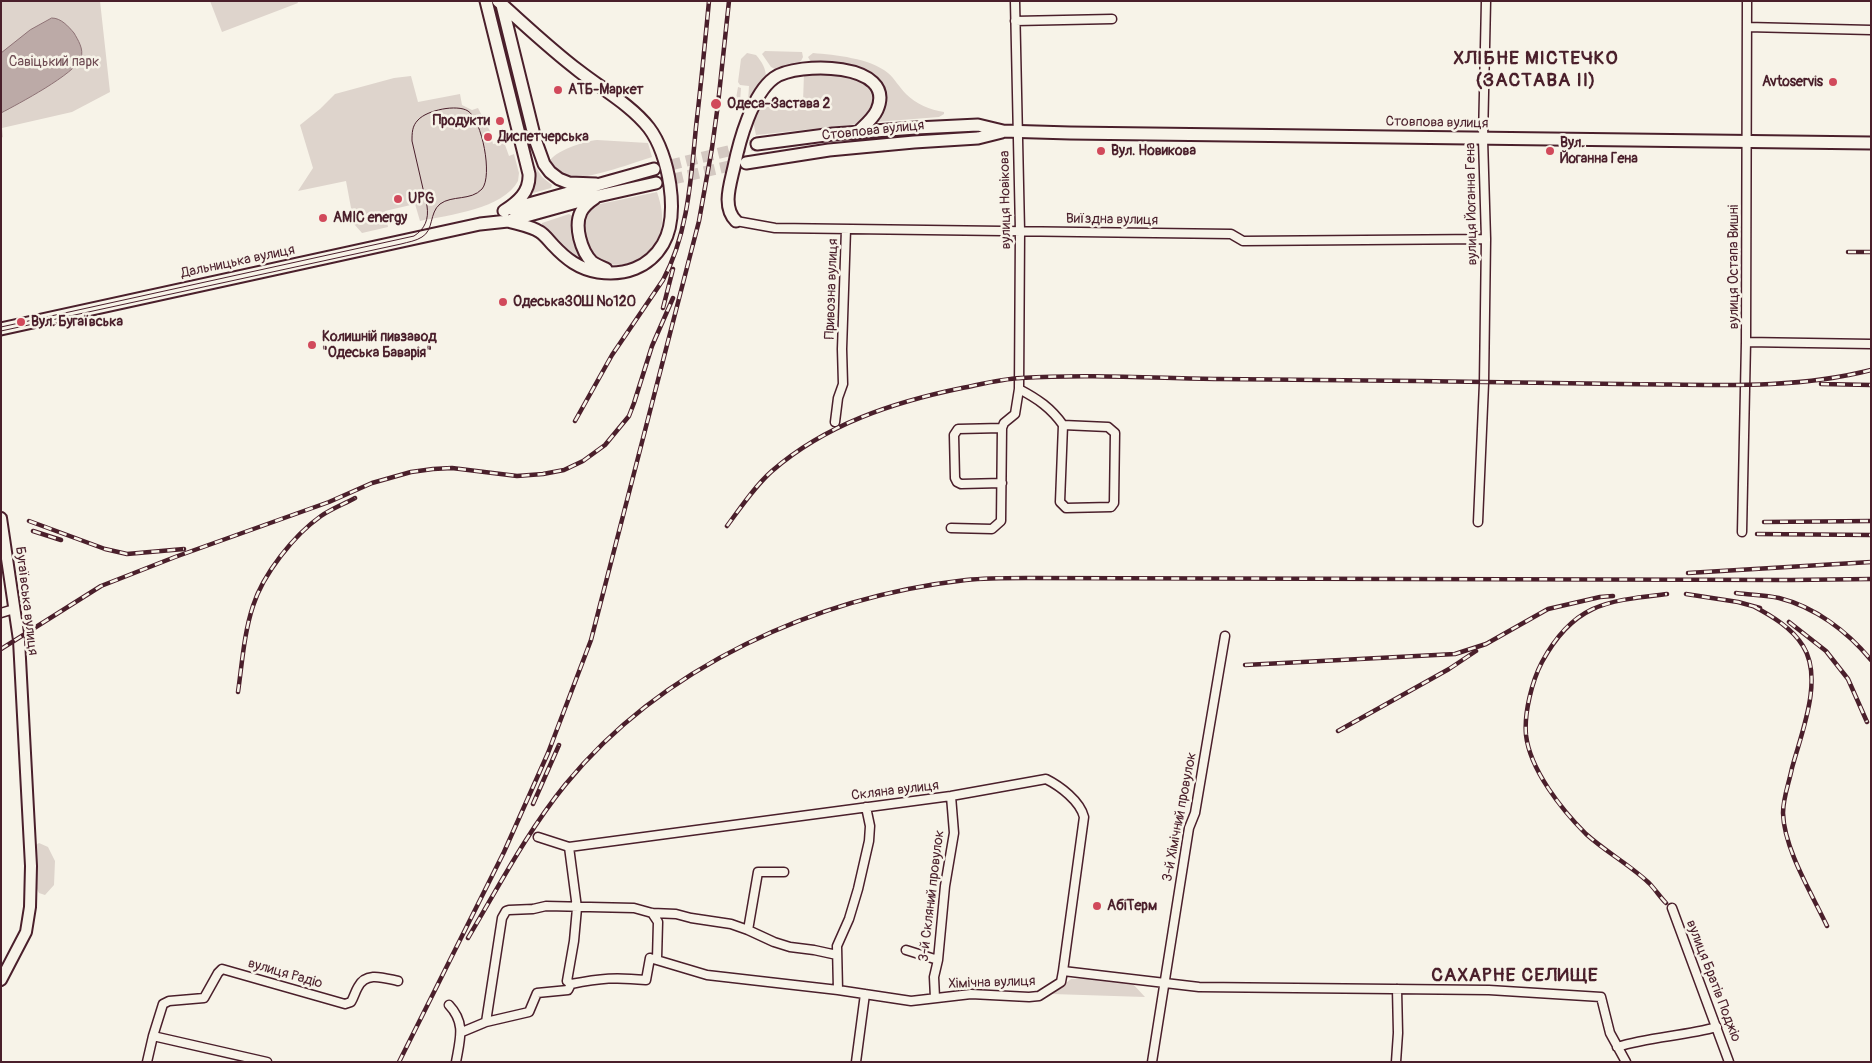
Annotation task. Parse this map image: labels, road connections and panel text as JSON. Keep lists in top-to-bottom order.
{
  "streets": {
    "main road": ["Стовпова вулиця", "Дальницька вулиця", "Бугаївська вулиця"],
    "street": [
      "вулиця Новікова",
      "вулиця Йоганна Гена",
      "Виїздна вулиця",
      "вулиця Остапа Вишні",
      "Привозна вулиця",
      "Скляна вулиця",
      "3-й Хімічний провулок",
      "3-й Скляний провулок",
      "вулиця Радіо",
      "вулиця Братів Поджіо",
      "Хімічна вулиця"
    ]
  },
  "crossings": [
    ["Стовпова вулиця", "вулиця Новікова"],
    ["Стовпова вулиця", "вулиця Йоганна Гена"],
    ["Стовпова вулиця", "вулиця Остапа Вишні"],
    ["вулиця Новікова", "Виїздна вулиця"],
    ["вулиця Йоганна Гена", "Виїздна вулиця"],
    ["Виїздна вулиця", "Привозна вулиця"],
    ["Скляна вулиця", "3-й Скляний провулок"],
    ["Скляна вулиця", "Хімічна вулиця"],
    ["3-й Скляний провулок", "Хімічна вулиця"]
  ],
  "districts": ["ХЛІБНЕ МІСТЕЧКО (ЗАСТАВА ІІ)", "САХАРНЕ СЕЛИЩЕ"],
  "parks": ["Савіцький парк"],
  "places": [
    "Avtoservis",
    "АТБ-Маркет",
    "Одеса-Застава 2",
    "Продукти",
    "Диспетчерська",
    "Вул. Новикова",
    "Вул. Йоганна Гена",
    "UPG",
    "AMIC energy",
    "ОдеськаЗОШ №120",
    "Вул. Бугаївська",
    "Колишній пивзавод \"Одеська Баварія\"",
    "АбіТерм"
  ]
}
